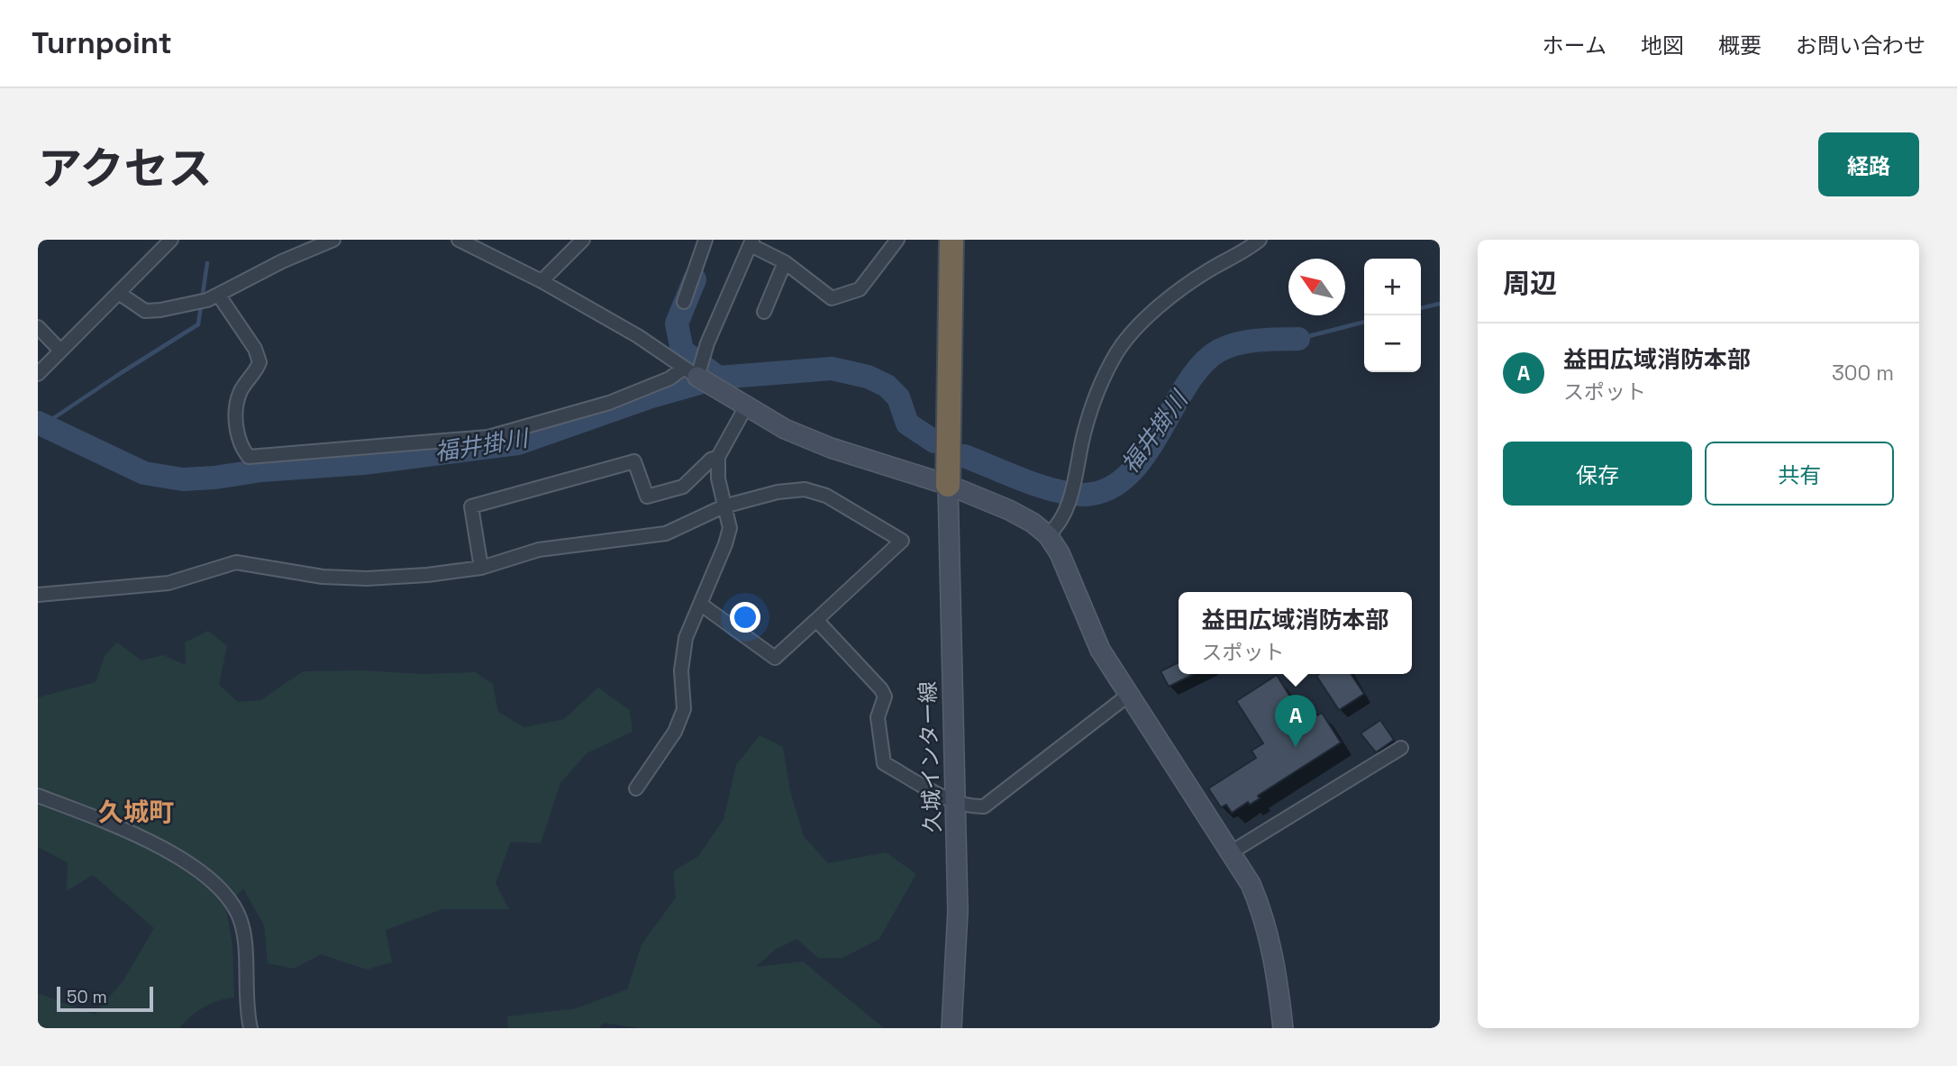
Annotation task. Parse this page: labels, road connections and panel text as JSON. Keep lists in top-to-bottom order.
{
  "streets": {
    "street": ["久城インター線"]
  },
  "districts": ["久城町"],
  "water": ["福井掛川"],
  "scale_bar": "50 m",
  "north": "top left",
  "page": {
    "header": "Turnpoint",
    "nav": [
      "ホーム",
      "地図",
      "概要",
      "お問い合わせ"
    ],
    "title": "アクセス",
    "buttons": [
      "経路",
      ["保存", "共有"]
    ],
    "heading": "周辺",
    "map_buttons": ["+", "−"],
    "list": [
      {
        "mark": "A",
        "name": "益田広域消防本部",
        "note": "スポット",
        "value": "300 m"
      }
    ],
    "popup": ["益田広域消防本部", "スポット"],
    "pins": "A",
    "scale": "50 m"
  }
}
